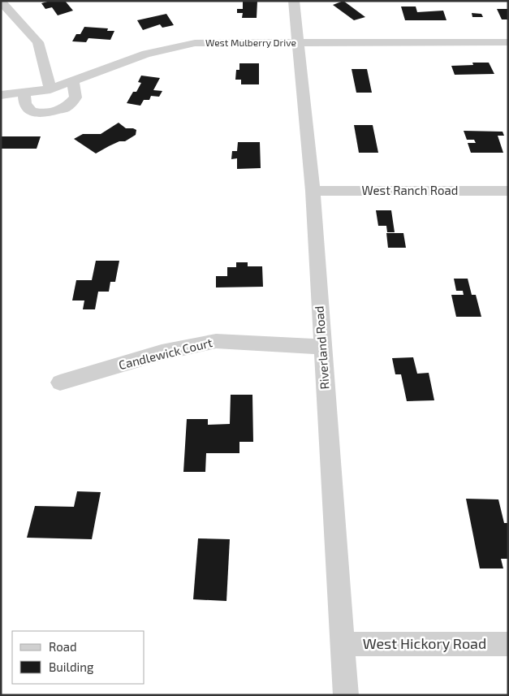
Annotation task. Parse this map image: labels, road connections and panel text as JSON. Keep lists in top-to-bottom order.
{
  "streets": {
    "street": [
      "West Mulberry Drive",
      "West Ranch Road",
      "Riverland Road",
      "Candlewick Court",
      "West Hickory Road"
    ]
  },
  "crossings": [
    ["West Mulberry Drive", "Riverland Road"],
    ["West Ranch Road", "Riverland Road"],
    ["Riverland Road", "Candlewick Court"],
    ["Riverland Road", "West Hickory Road"]
  ],
  "legend": ["Road", "Building"]
}
